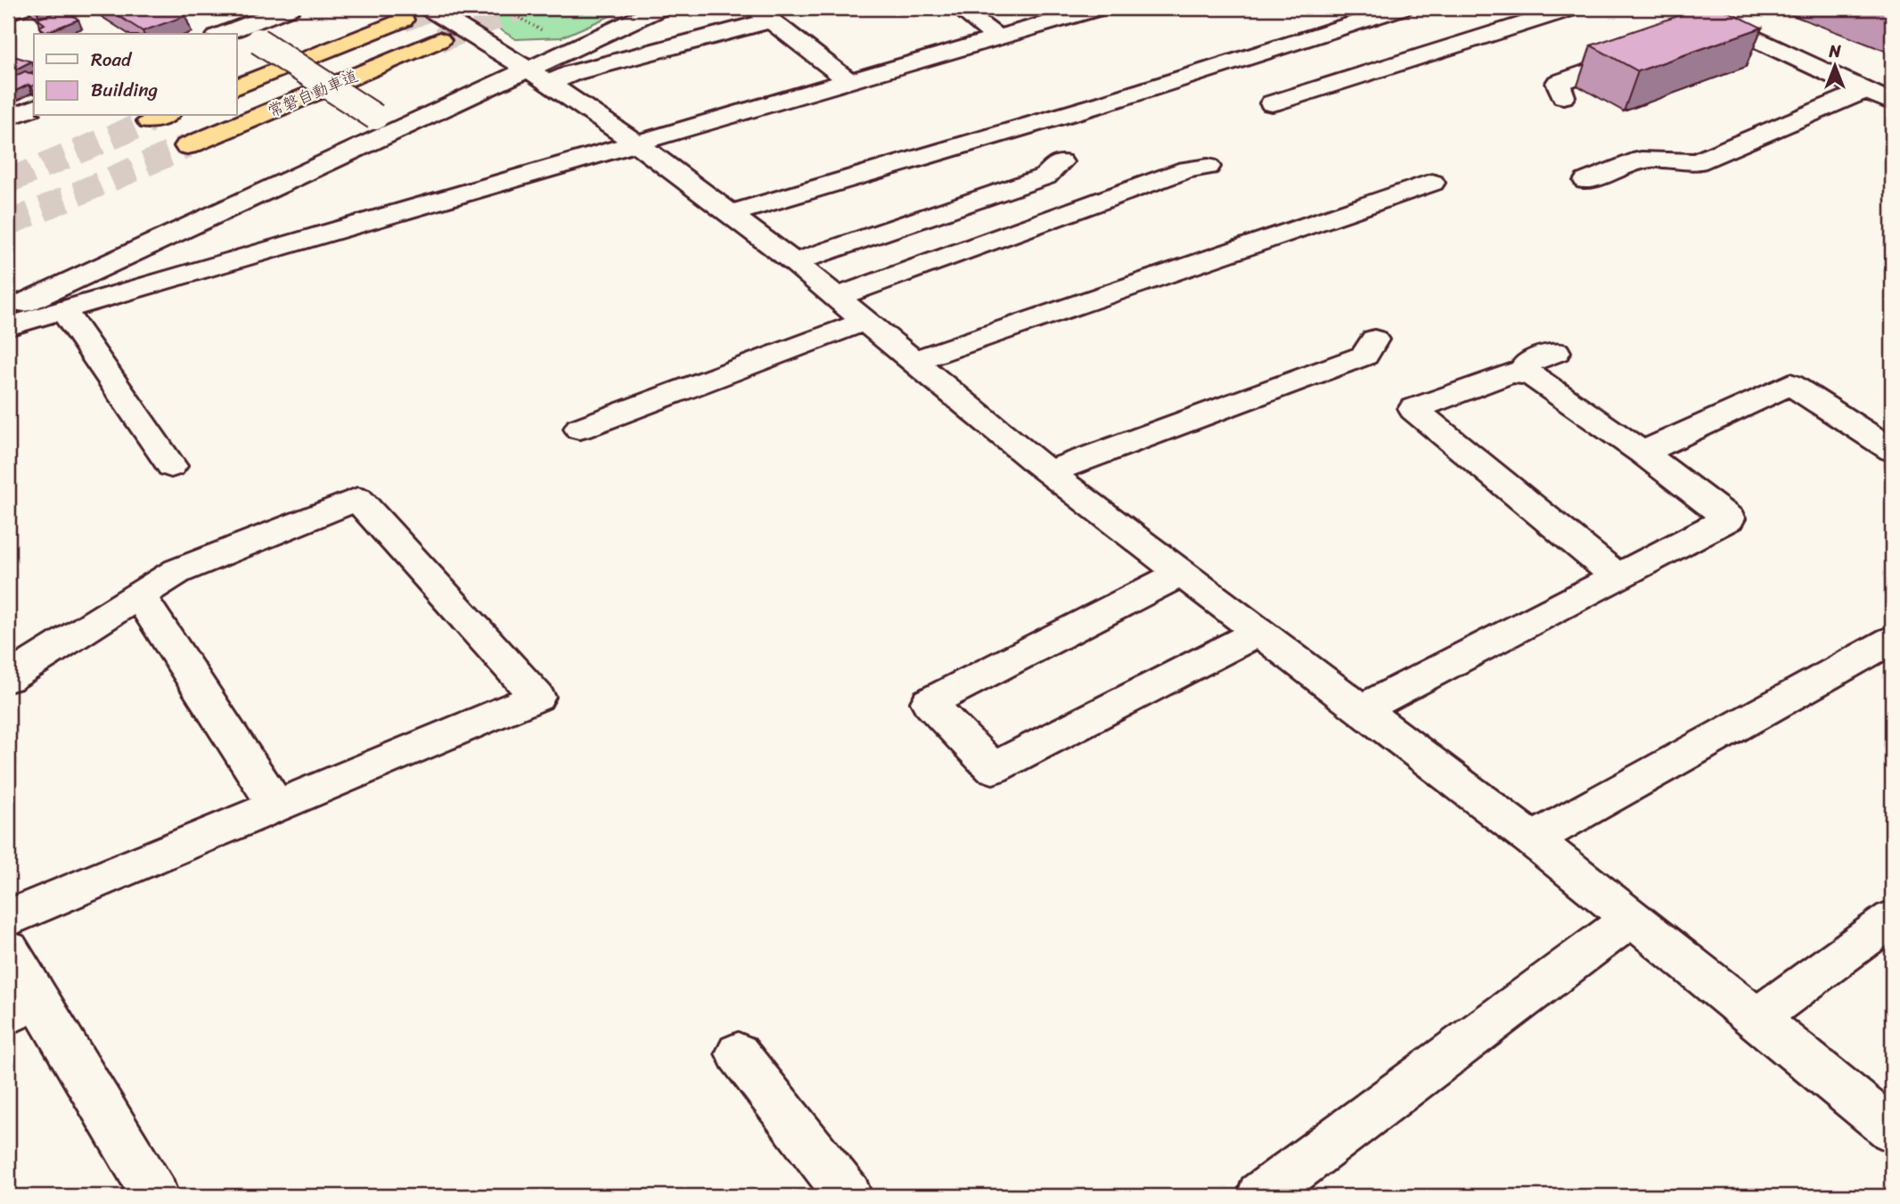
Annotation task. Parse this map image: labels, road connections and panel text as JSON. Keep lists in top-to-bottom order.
{
  "streets": {
    "highway": ["常磐自動車道"]
  },
  "legend": ["Road", "Building"],
  "north": "top"
}
